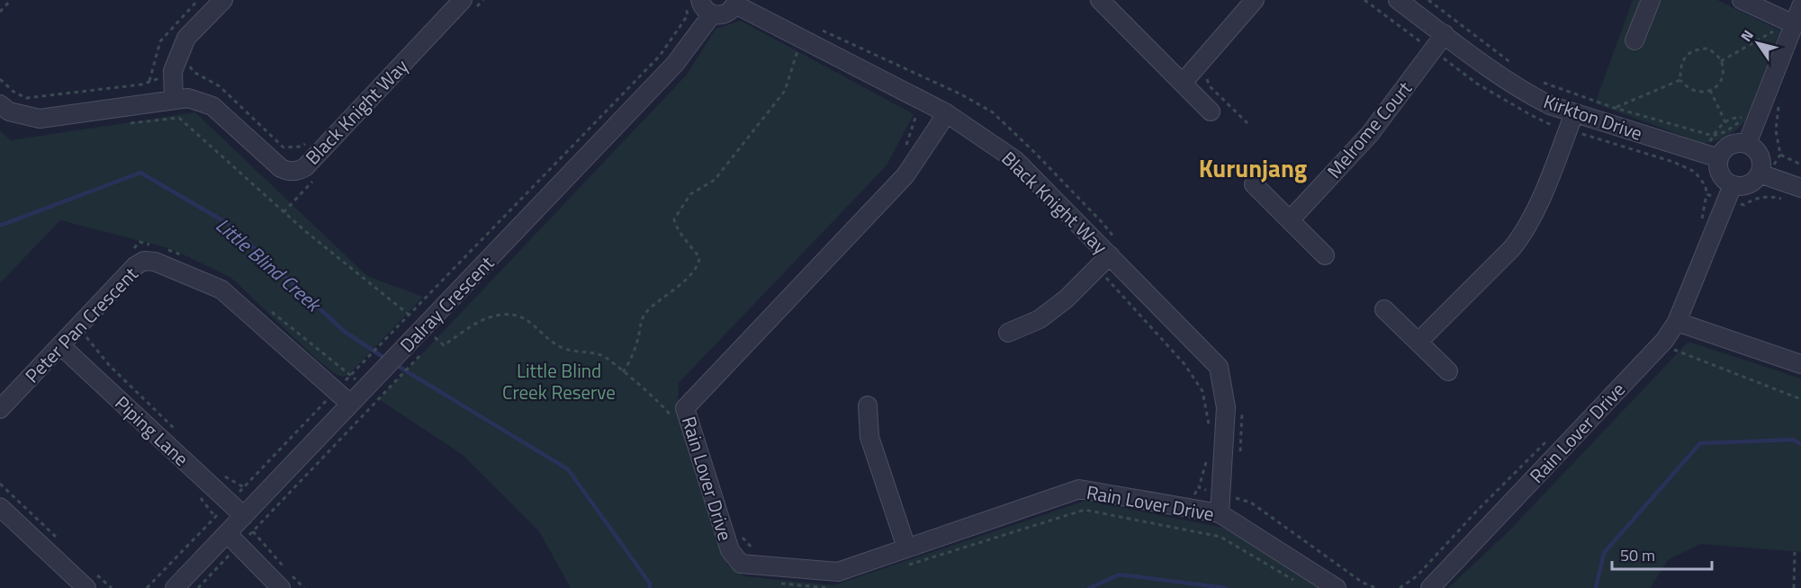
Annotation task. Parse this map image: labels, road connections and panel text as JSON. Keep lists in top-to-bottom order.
{
  "streets": {
    "street": [
      "Black Knight Way",
      "Kirkton Drive",
      "Melrome Court",
      "Dalray Crescent",
      "Peter Pan Crescent",
      "Piping Lane",
      "Rain Lover Drive"
    ]
  },
  "crossings": [
    ["Black Knight Way", "Rain Lover Drive"],
    ["Kirkton Drive", "Melrome Court"],
    ["Kirkton Drive", "Rain Lover Drive"],
    ["Dalray Crescent", "Peter Pan Crescent"],
    ["Dalray Crescent", "Piping Lane"],
    ["Peter Pan Crescent", "Piping Lane"]
  ],
  "districts": ["Kurunjang"],
  "water": ["Little Blind Creek"],
  "parks": ["Little Blind Creek Reserve"],
  "scale_bar": "50 m",
  "north": "top left"
}
